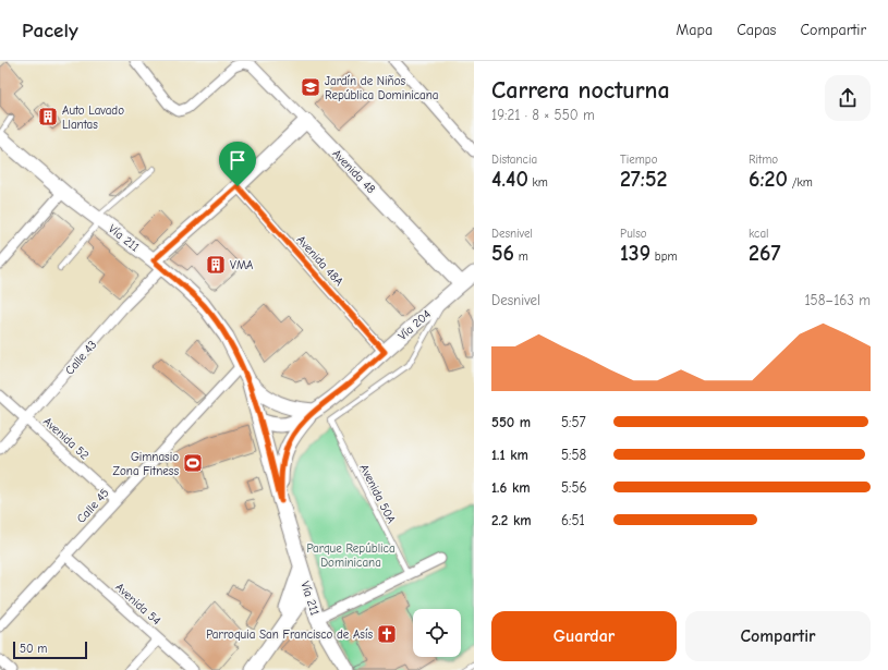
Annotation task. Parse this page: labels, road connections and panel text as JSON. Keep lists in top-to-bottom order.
{
  "streets": {
    "main road": [
      "Avenida 48",
      "Vía 211",
      "Vía 204",
      "Calle 43"
    ],
    "street": [
      "Avenida 48A",
      "Avenida 52",
      "Calle 45",
      "Avenida 54"
    ],
    "lane": ["Avenida 50A"]
  },
  "crossings": [
    ["Avenida 48", "Vía 204"],
    ["Avenida 48", "Calle 43"],
    ["Vía 211", "Vía 204"],
    ["Vía 211", "Calle 43"],
    ["Vía 211", "Calle 45"],
    ["Avenida 48A", "Vía 204"],
    ["Avenida 48A", "Calle 43"],
    ["Vía 204", "Avenida 50A"],
    ["Calle 43", "Avenida 52"],
    ["Avenida 52", "Calle 45"],
    ["Calle 45", "Avenida 54"]
  ],
  "parks": ["Parque República Dominicana"],
  "places": {
    "school or university": ["Jardín de Niños República Dominicana"],
    "building": ["Auto Lavado Llantas", "VMA"],
    "sports": ["Gimnasio Zona Fitness"],
    "church": ["Parroquia San Francisco de Asís"]
  },
  "scale_bar": "50 m",
  "page": {
    "header": "Pacely",
    "nav": ["Mapa", "Capas", "Compartir"],
    "heading": ["Carrera nocturna", "19:21 · 8 × 550 m"],
    "stats": [
      ["Distancia", "4.40 km"],
      ["Tiempo", "27:52"],
      ["Ritmo", "6:20 /km"],
      ["Desnivel", "56 m"],
      ["Pulso", "139 bpm"],
      ["kcal", "267"]
    ],
    "chart": ["Desnivel", "158–163 m"],
    "list": [
      {
        "name": "550 m",
        "note": "5:57"
      },
      {
        "name": "1.1 km",
        "note": "5:58"
      },
      {
        "name": "1.6 km",
        "note": "5:56"
      },
      {
        "name": "2.2 km",
        "note": "6:51"
      }
    ],
    "buttons": ["Guardar", "Compartir"],
    "scale": "50 m"
  }
}
